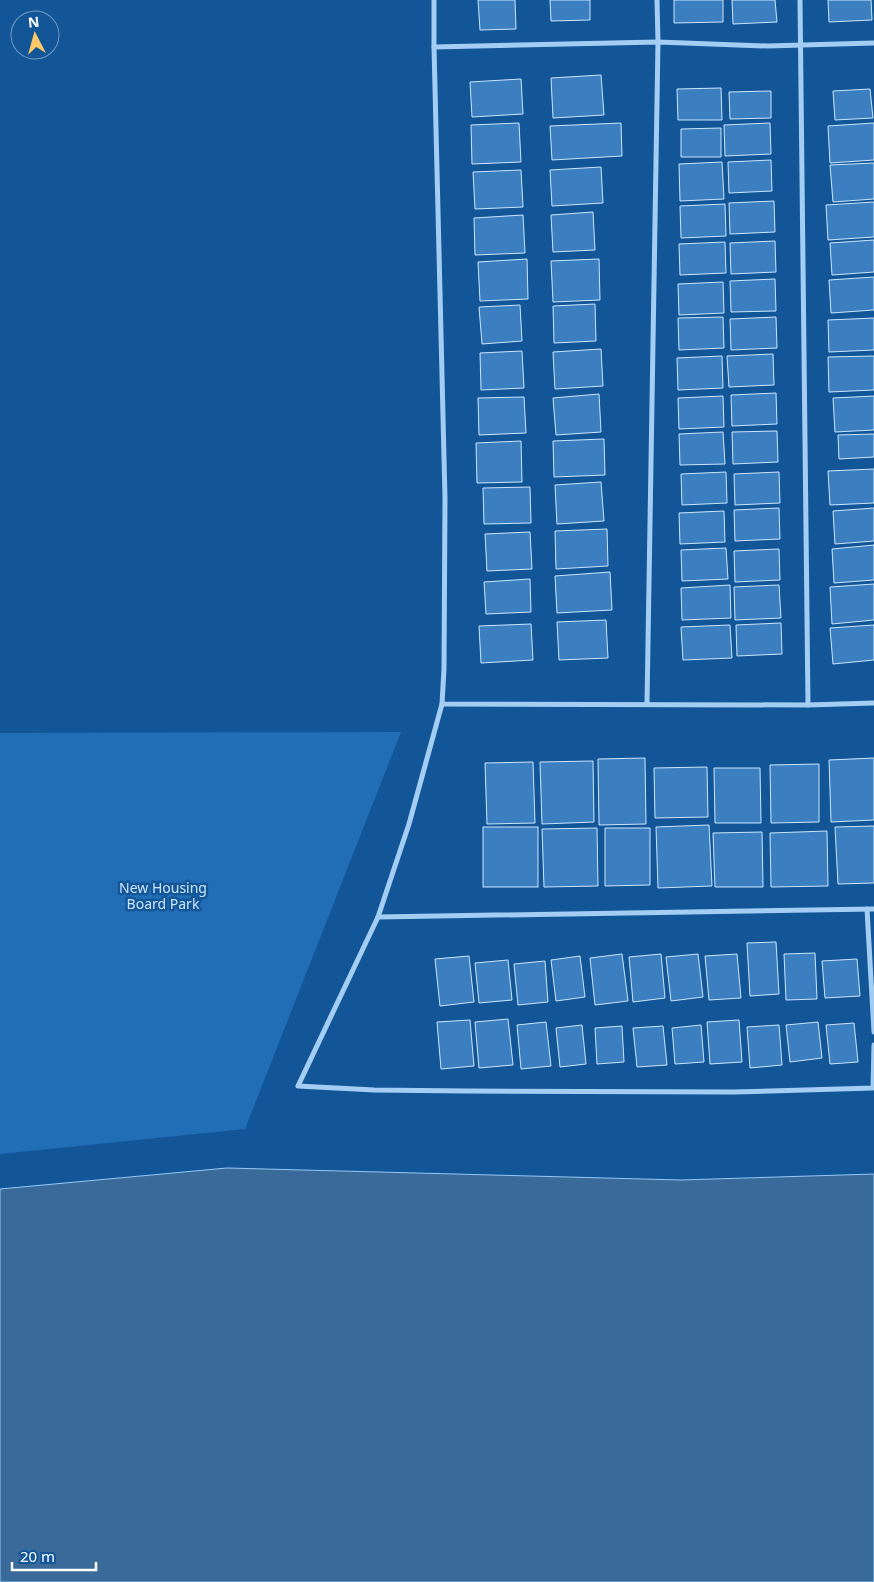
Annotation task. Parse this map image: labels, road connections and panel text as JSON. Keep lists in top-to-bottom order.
{
  "parks": ["New Housing Board Park"],
  "scale_bar": "20 m",
  "north": "top"
}
